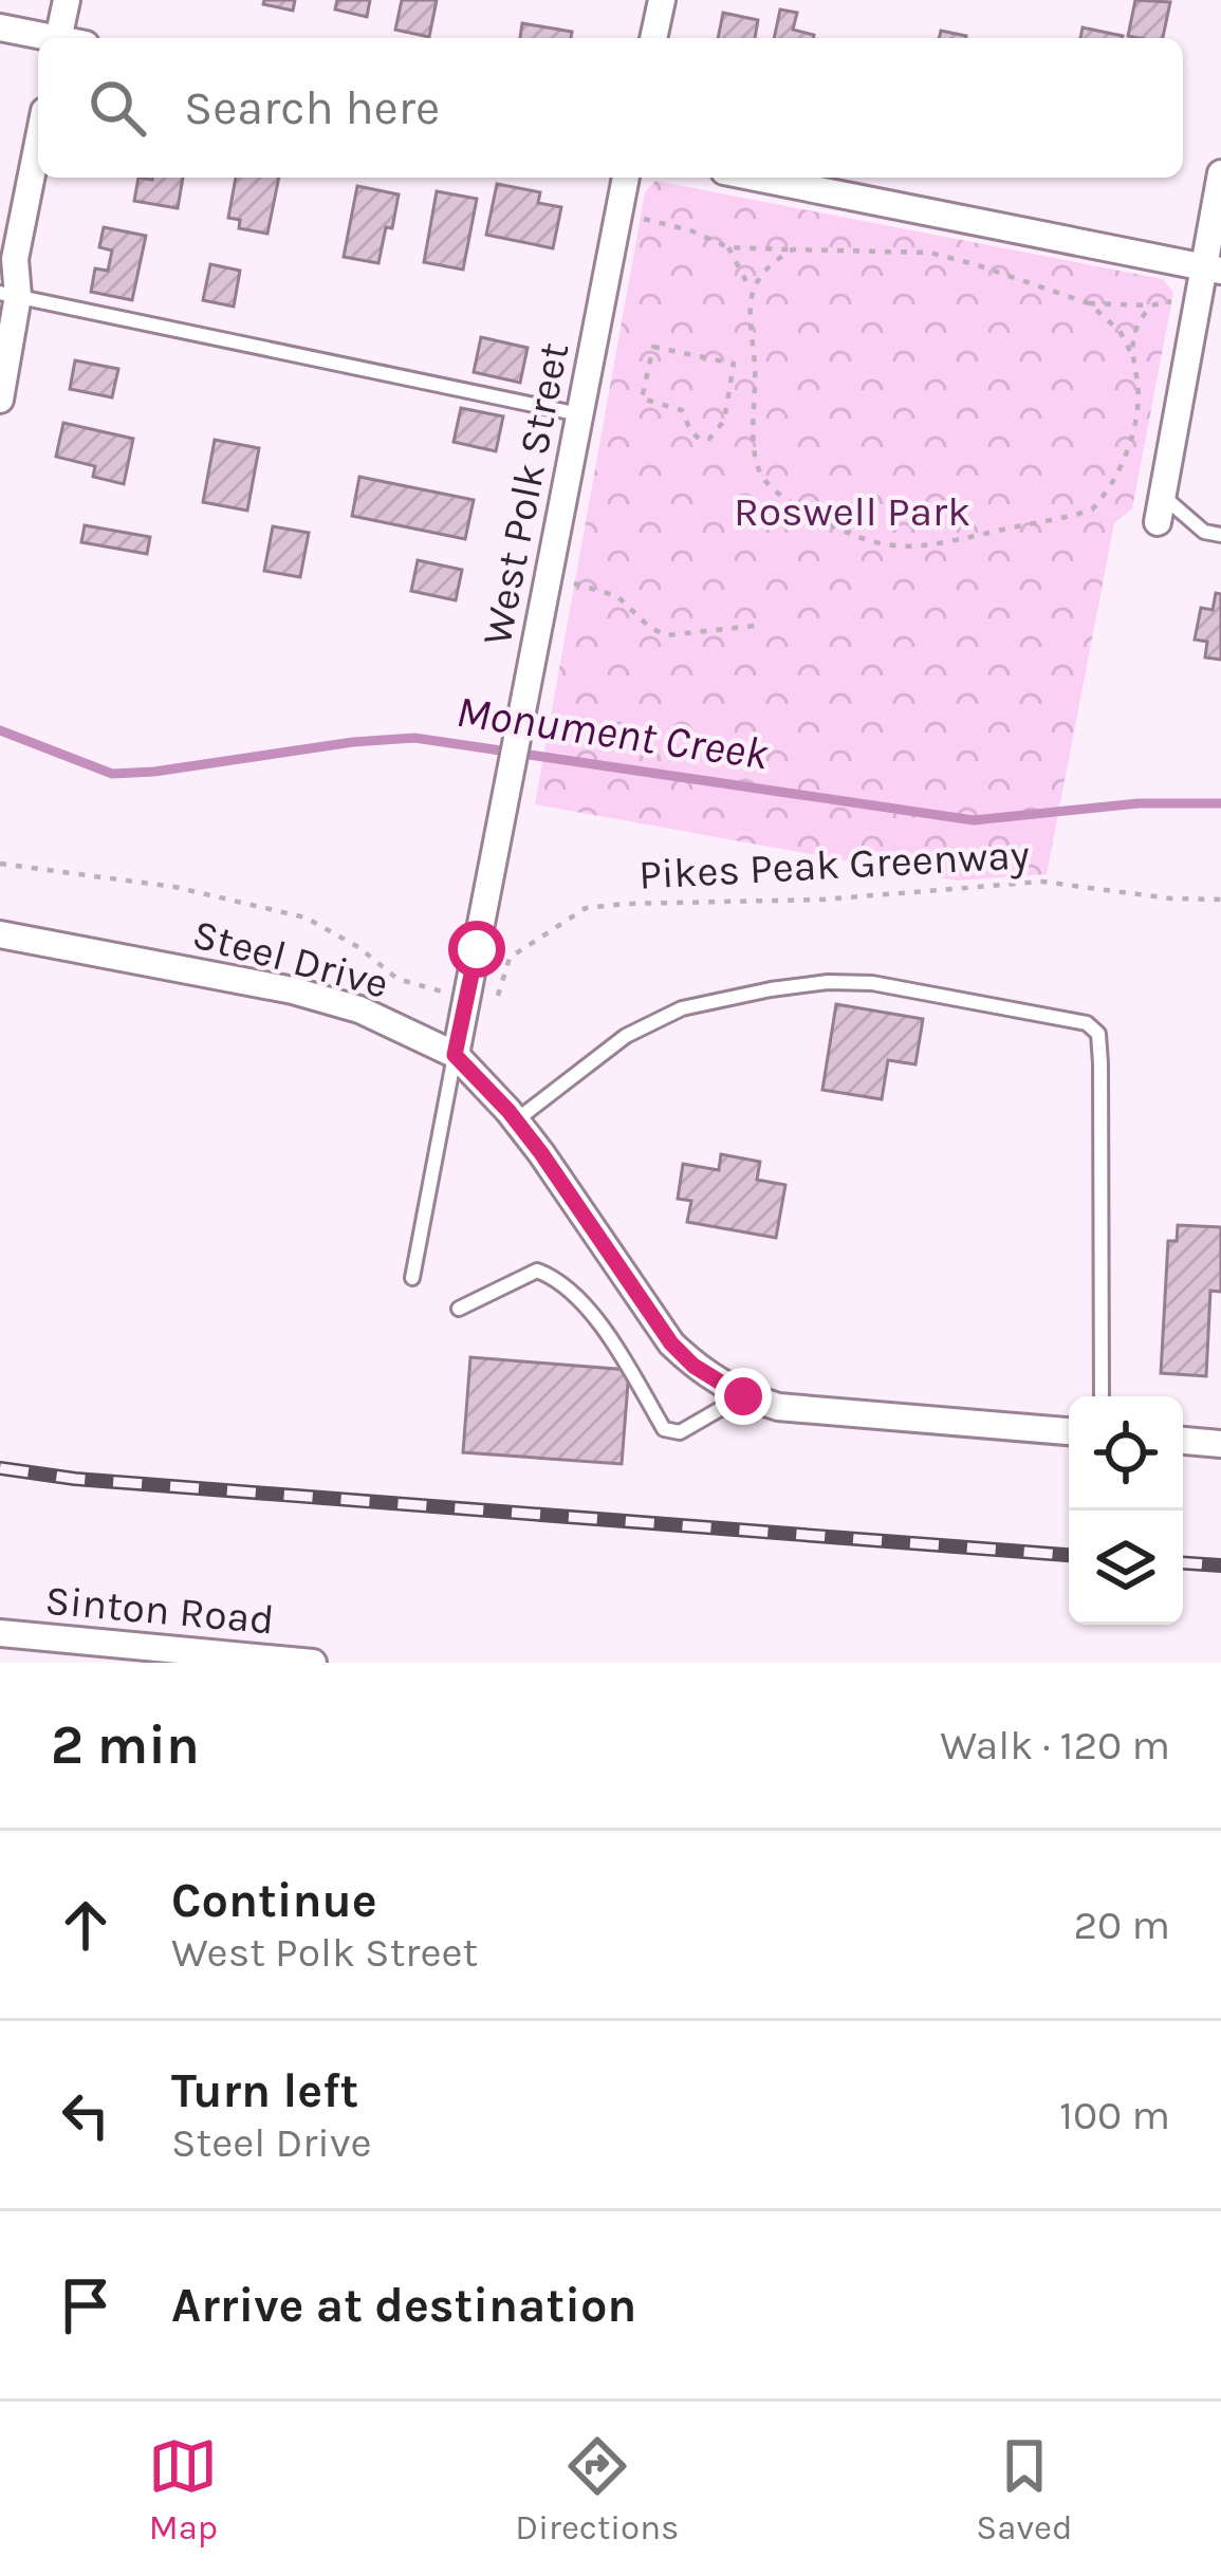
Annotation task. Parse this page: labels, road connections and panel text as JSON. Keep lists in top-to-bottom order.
{
  "streets": {
    "street": ["West Polk Street", "Steel Drive", "Sinton Road"],
    "path": ["Pikes Peak Greenway"]
  },
  "crossings": [
    ["West Polk Street", "Steel Drive"]
  ],
  "water": ["Monument Creek"],
  "parks": ["Roswell Park"],
  "page": {
    "search": "Search here",
    "heading": ["2 min", "Walk · 120 m"],
    "list": [
      ["Continue", "West Polk Street", "20 m"],
      ["Turn left", "Steel Drive", "100 m"],
      "Arrive at destination"
    ],
    "nav": ["Map", "Directions", "Saved"]
  }
}
